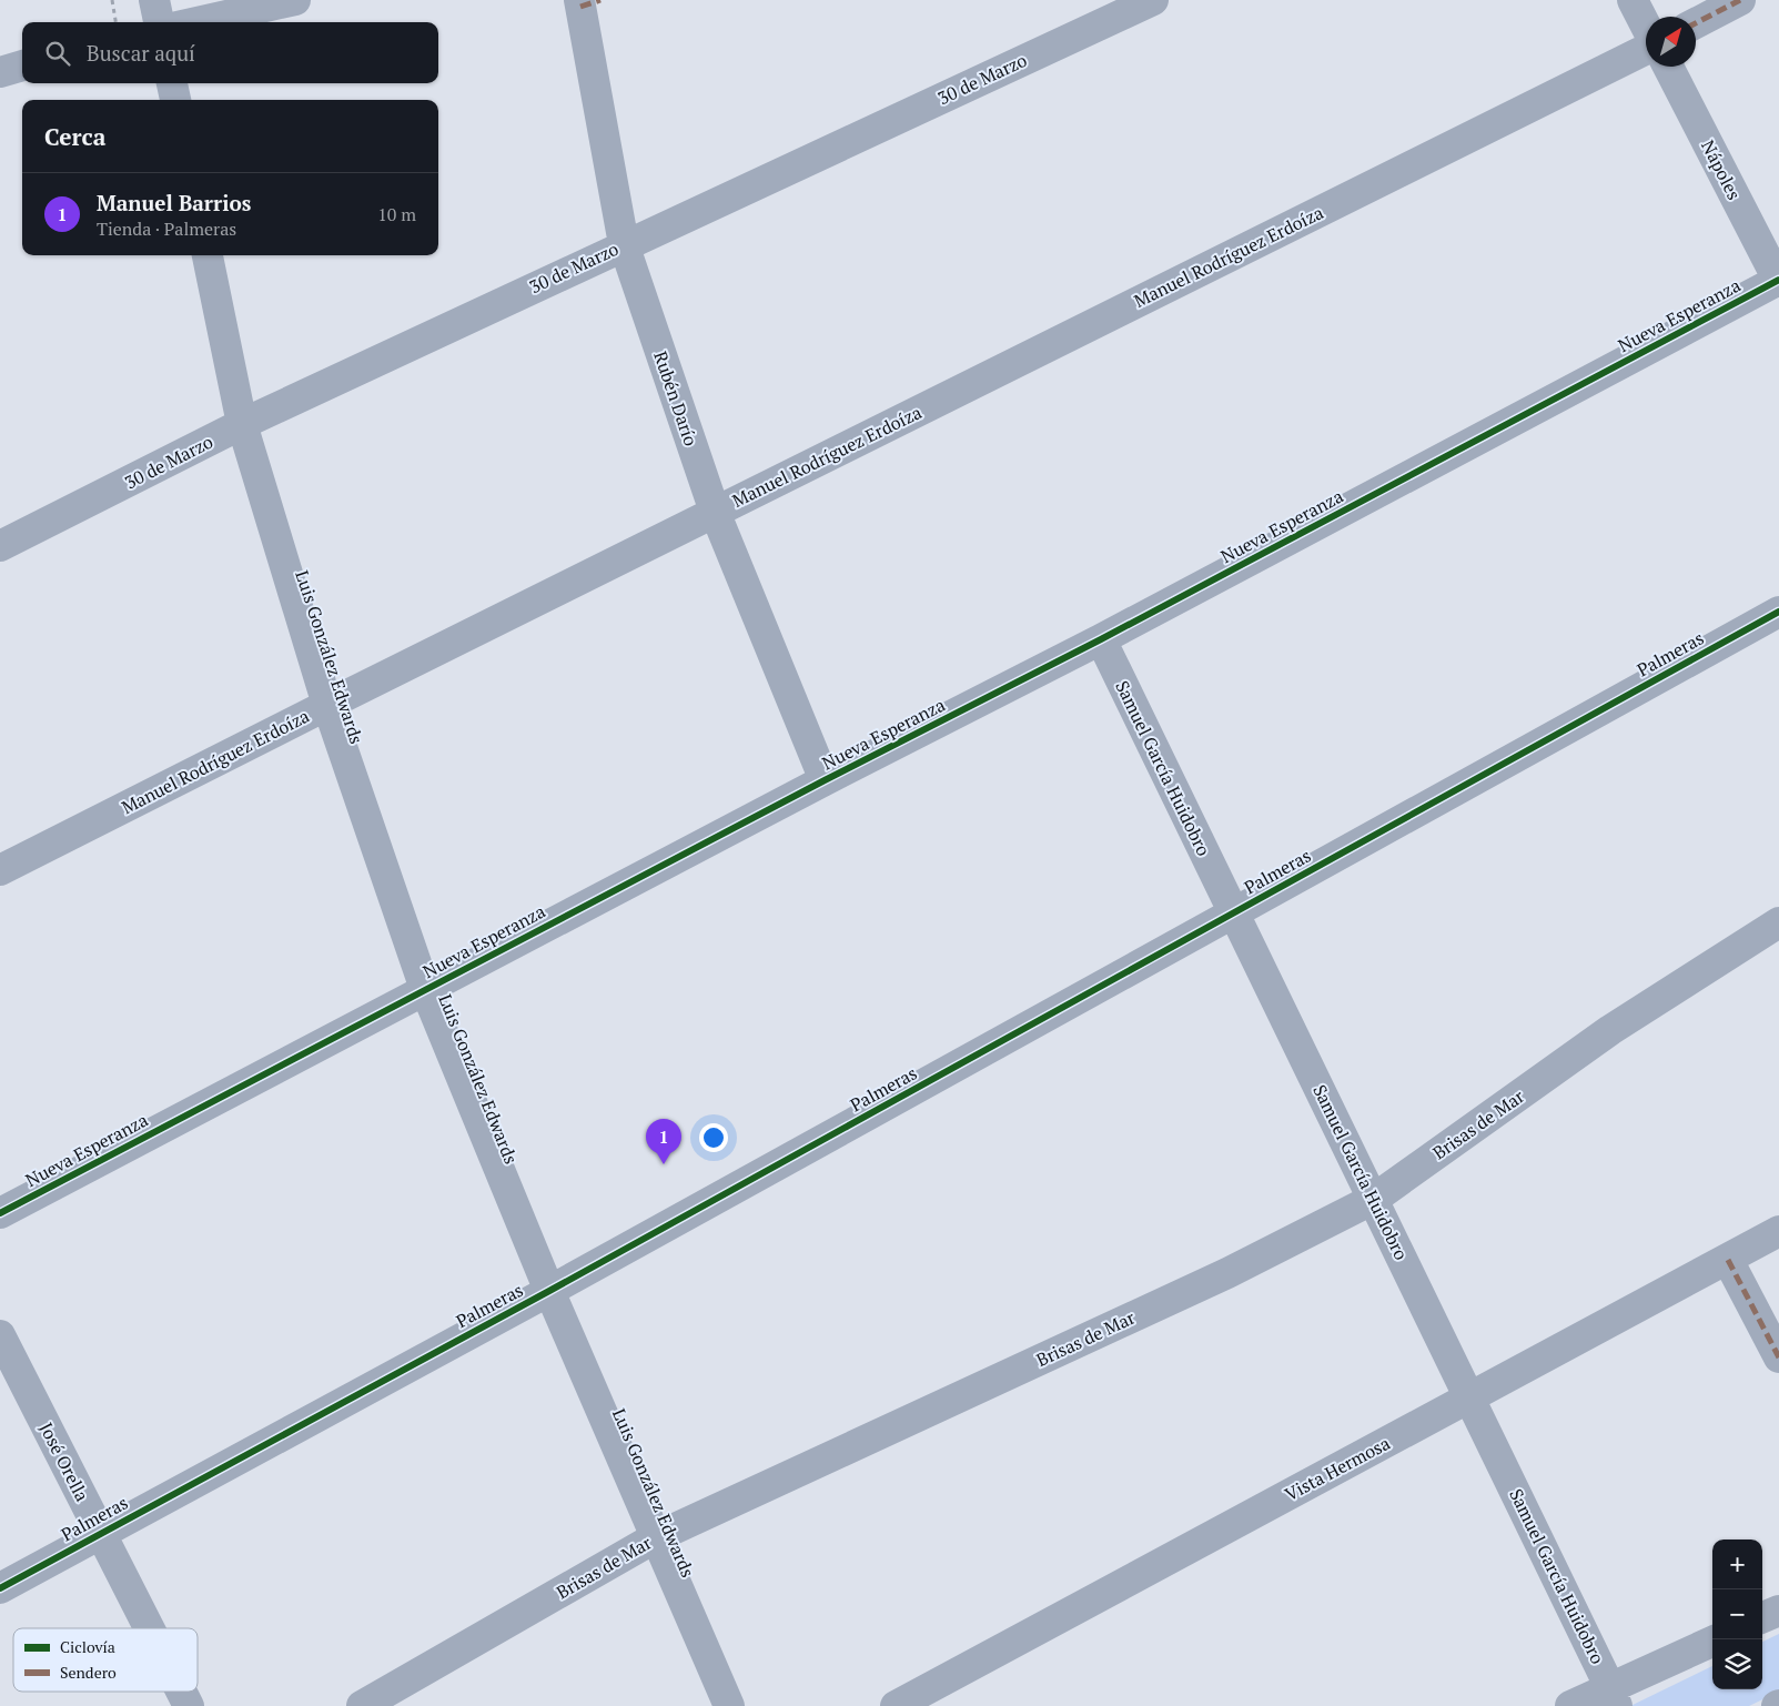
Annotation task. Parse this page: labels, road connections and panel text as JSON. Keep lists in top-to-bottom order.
{
  "streets": {
    "street": [
      "30 de Marzo",
      "Nápoles",
      "Manuel Rodríguez Erdoíza",
      "Nueva Esperanza",
      "Rubén Darío",
      "Palmeras",
      "Luis González Edwards",
      "Samuel García Huidobro",
      "Brisas de Mar",
      "José Orella",
      "Vista Hermosa"
    ]
  },
  "crossings": [
    ["30 de Marzo", "Rubén Darío"],
    ["30 de Marzo", "Luis González Edwards"],
    ["Nápoles", "Nueva Esperanza"],
    ["Manuel Rodríguez Erdoíza", "Rubén Darío"],
    ["Manuel Rodríguez Erdoíza", "Luis González Edwards"],
    ["Nueva Esperanza", "Rubén Darío"],
    ["Nueva Esperanza", "Luis González Edwards"],
    ["Nueva Esperanza", "Samuel García Huidobro"],
    ["Palmeras", "Luis González Edwards"],
    ["Palmeras", "Samuel García Huidobro"],
    ["Palmeras", "José Orella"],
    ["Luis González Edwards", "Brisas de Mar"],
    ["Samuel García Huidobro", "Brisas de Mar"],
    ["Samuel García Huidobro", "Vista Hermosa"]
  ],
  "legend": ["Ciclovía", "Sendero"],
  "north": "top right",
  "page": {
    "search": "Buscar aquí",
    "heading": "Cerca",
    "list": [
      {
        "mark": "1",
        "name": "Manuel Barrios",
        "note": "Tienda · Palmeras",
        "value": "10 m"
      }
    ],
    "pins": "1",
    "map_buttons": ["+", "−"]
  }
}
